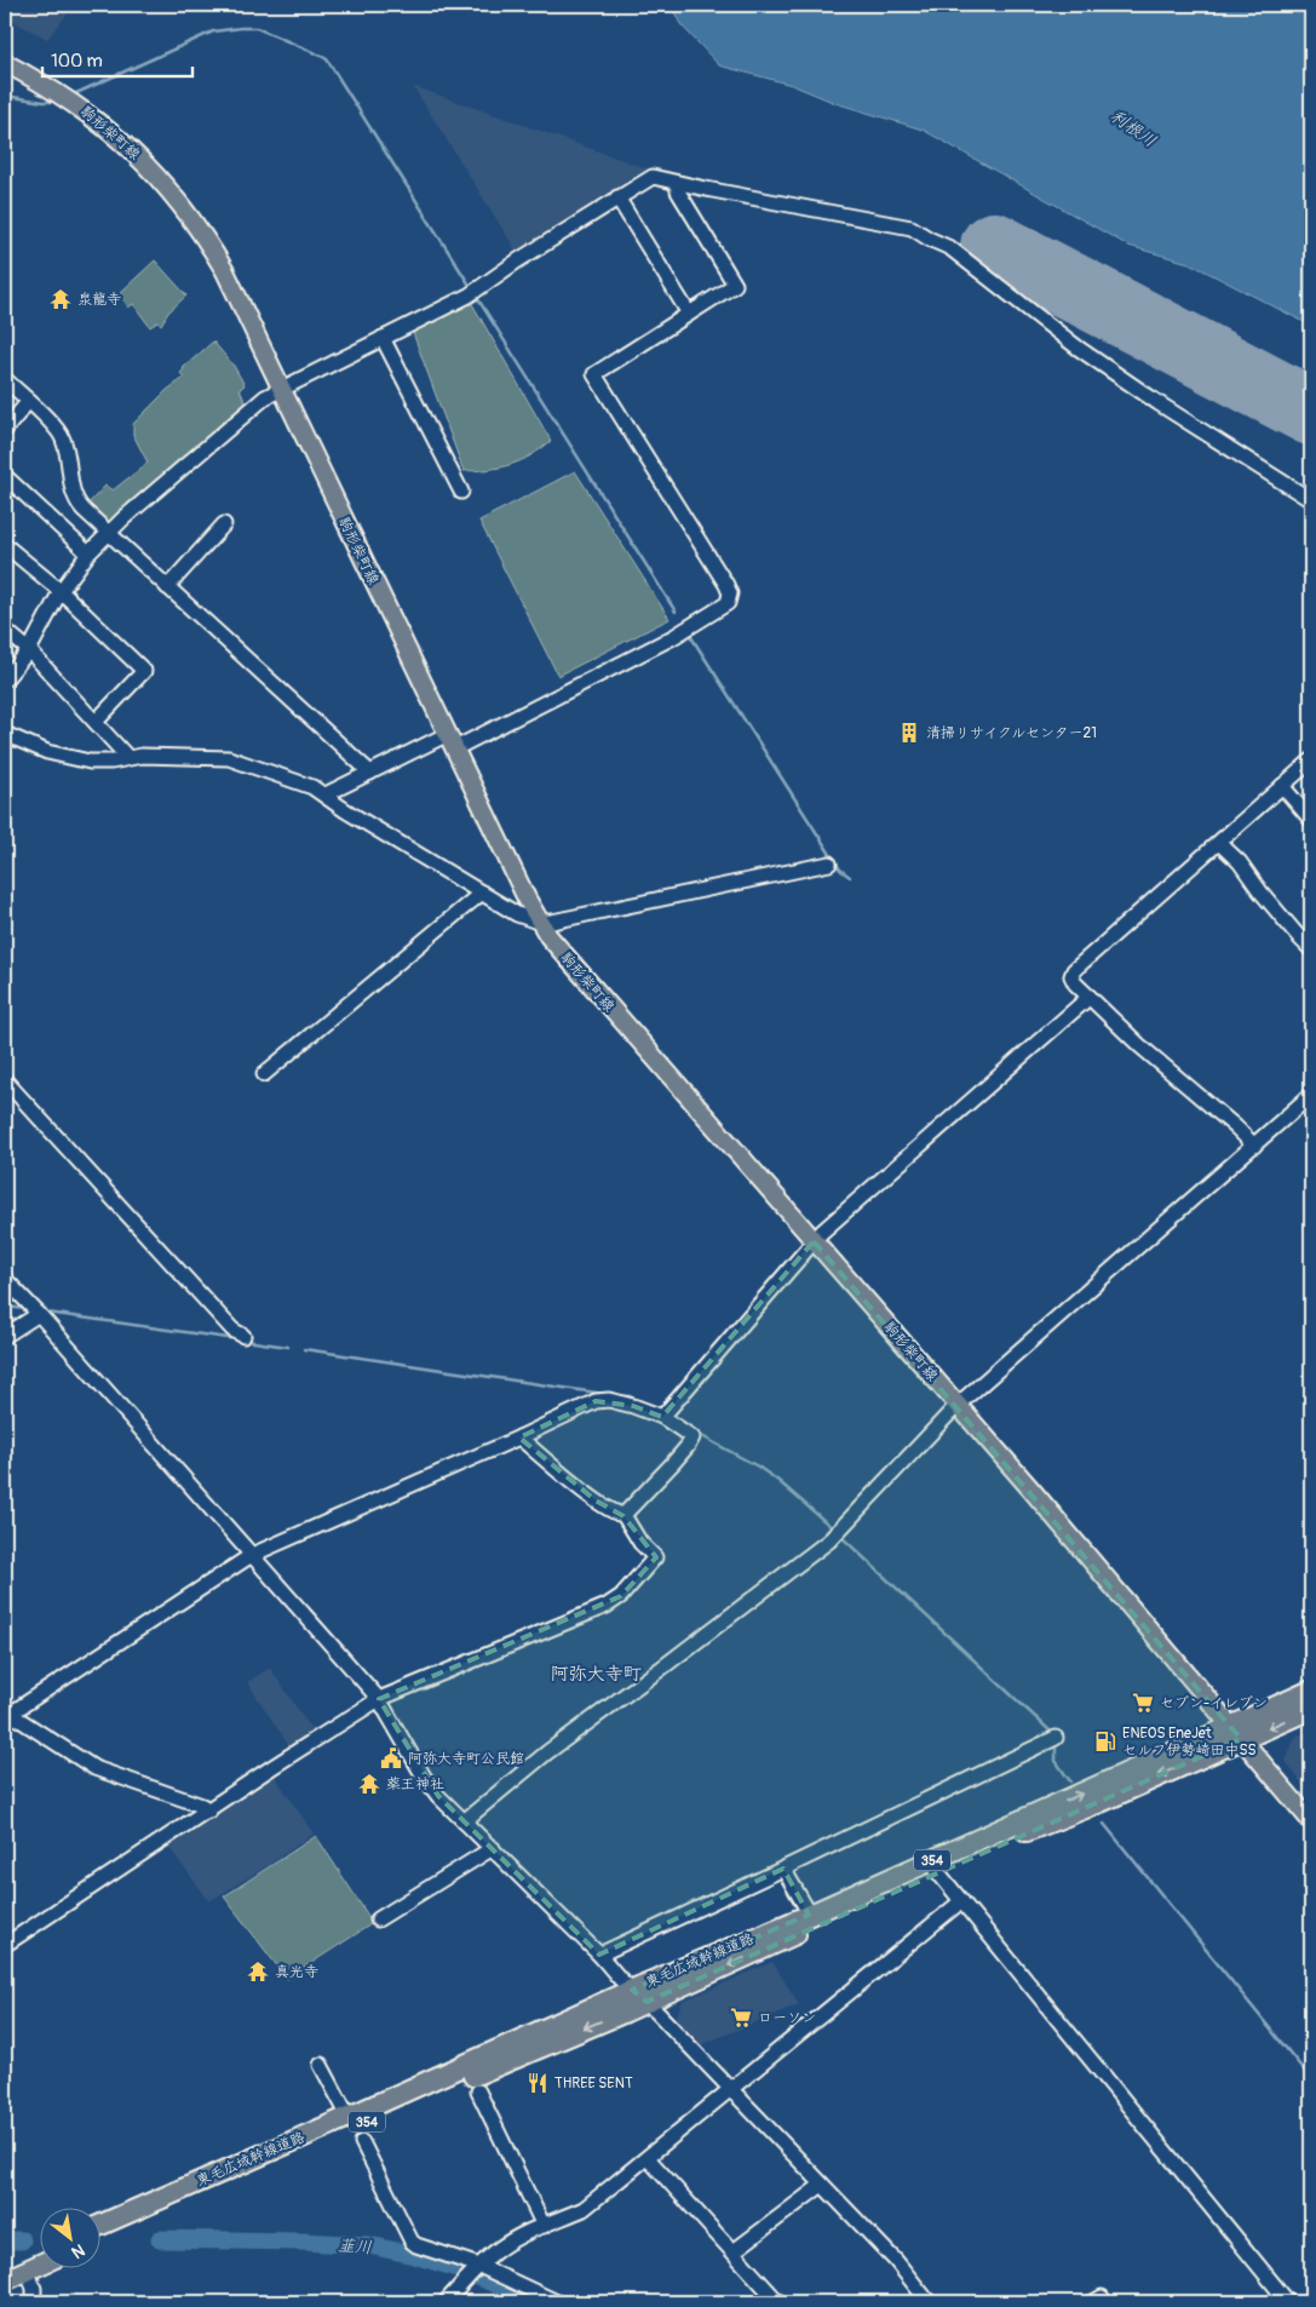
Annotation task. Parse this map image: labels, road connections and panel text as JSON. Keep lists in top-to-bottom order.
{
  "streets": {
    "highway": ["354", "東毛広域幹線道路"],
    "main road": ["駒形柴町線"]
  },
  "crossings": [
    ["駒形柴町線", "東毛広域幹線道路"]
  ],
  "districts": ["阿弥大寺町"],
  "water": ["利根川", "韮川"],
  "places": {
    "temple": ["泉龍寺", "薬王神社", "真光寺"],
    "building": ["清掃リサイクルセンター21"],
    "supermarket": ["セブン-イレブン", "ローソン"],
    "fuel station": ["ENEOS EneJet セルフ伊勢崎田中SS"],
    "public building": ["阿弥大寺町公民館"],
    "restaurant": ["THREE SENT"]
  },
  "scale_bar": "100 m",
  "north": "bottom right"
}
